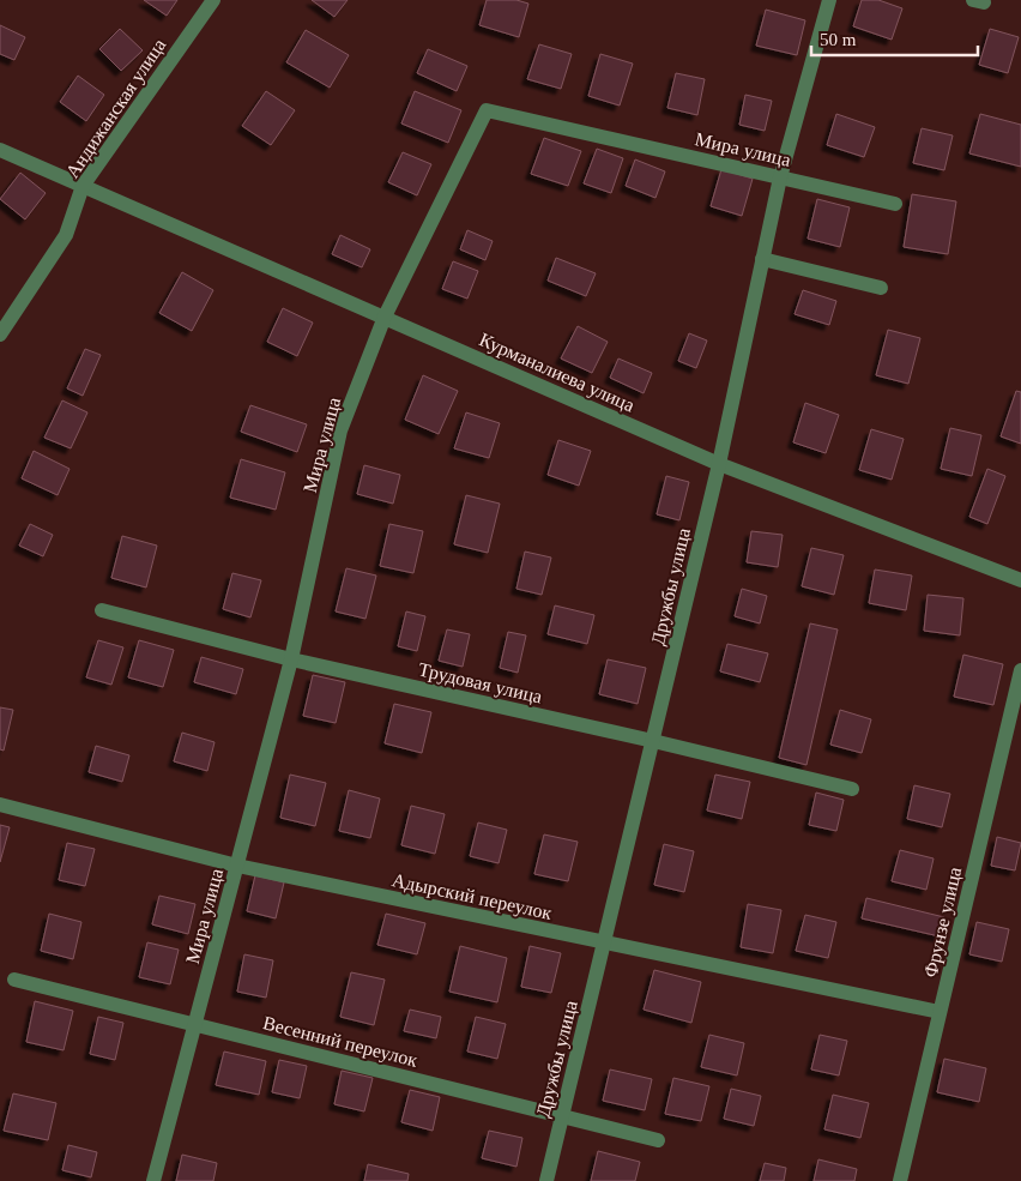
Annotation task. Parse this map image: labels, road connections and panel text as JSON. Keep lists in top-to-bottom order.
{
  "streets": {
    "street": [
      "Андижанская улица",
      "Мира улица",
      "Курманалиева улица",
      "Дружбы улица",
      "Трудовая улица",
      "Адырский переулок",
      "Фрунзе улица",
      "Весенний переулок"
    ]
  },
  "crossings": [
    ["Андижанская улица", "Курманалиева улица"],
    ["Мира улица", "Курманалиева улица"],
    ["Мира улица", "Дружбы улица"],
    ["Мира улица", "Трудовая улица"],
    ["Мира улица", "Адырский переулок"],
    ["Мира улица", "Весенний переулок"],
    ["Курманалиева улица", "Дружбы улица"],
    ["Дружбы улица", "Трудовая улица"],
    ["Дружбы улица", "Адырский переулок"],
    ["Дружбы улица", "Весенний переулок"],
    ["Адырский переулок", "Фрунзе улица"]
  ],
  "scale_bar": "50 m"
}
